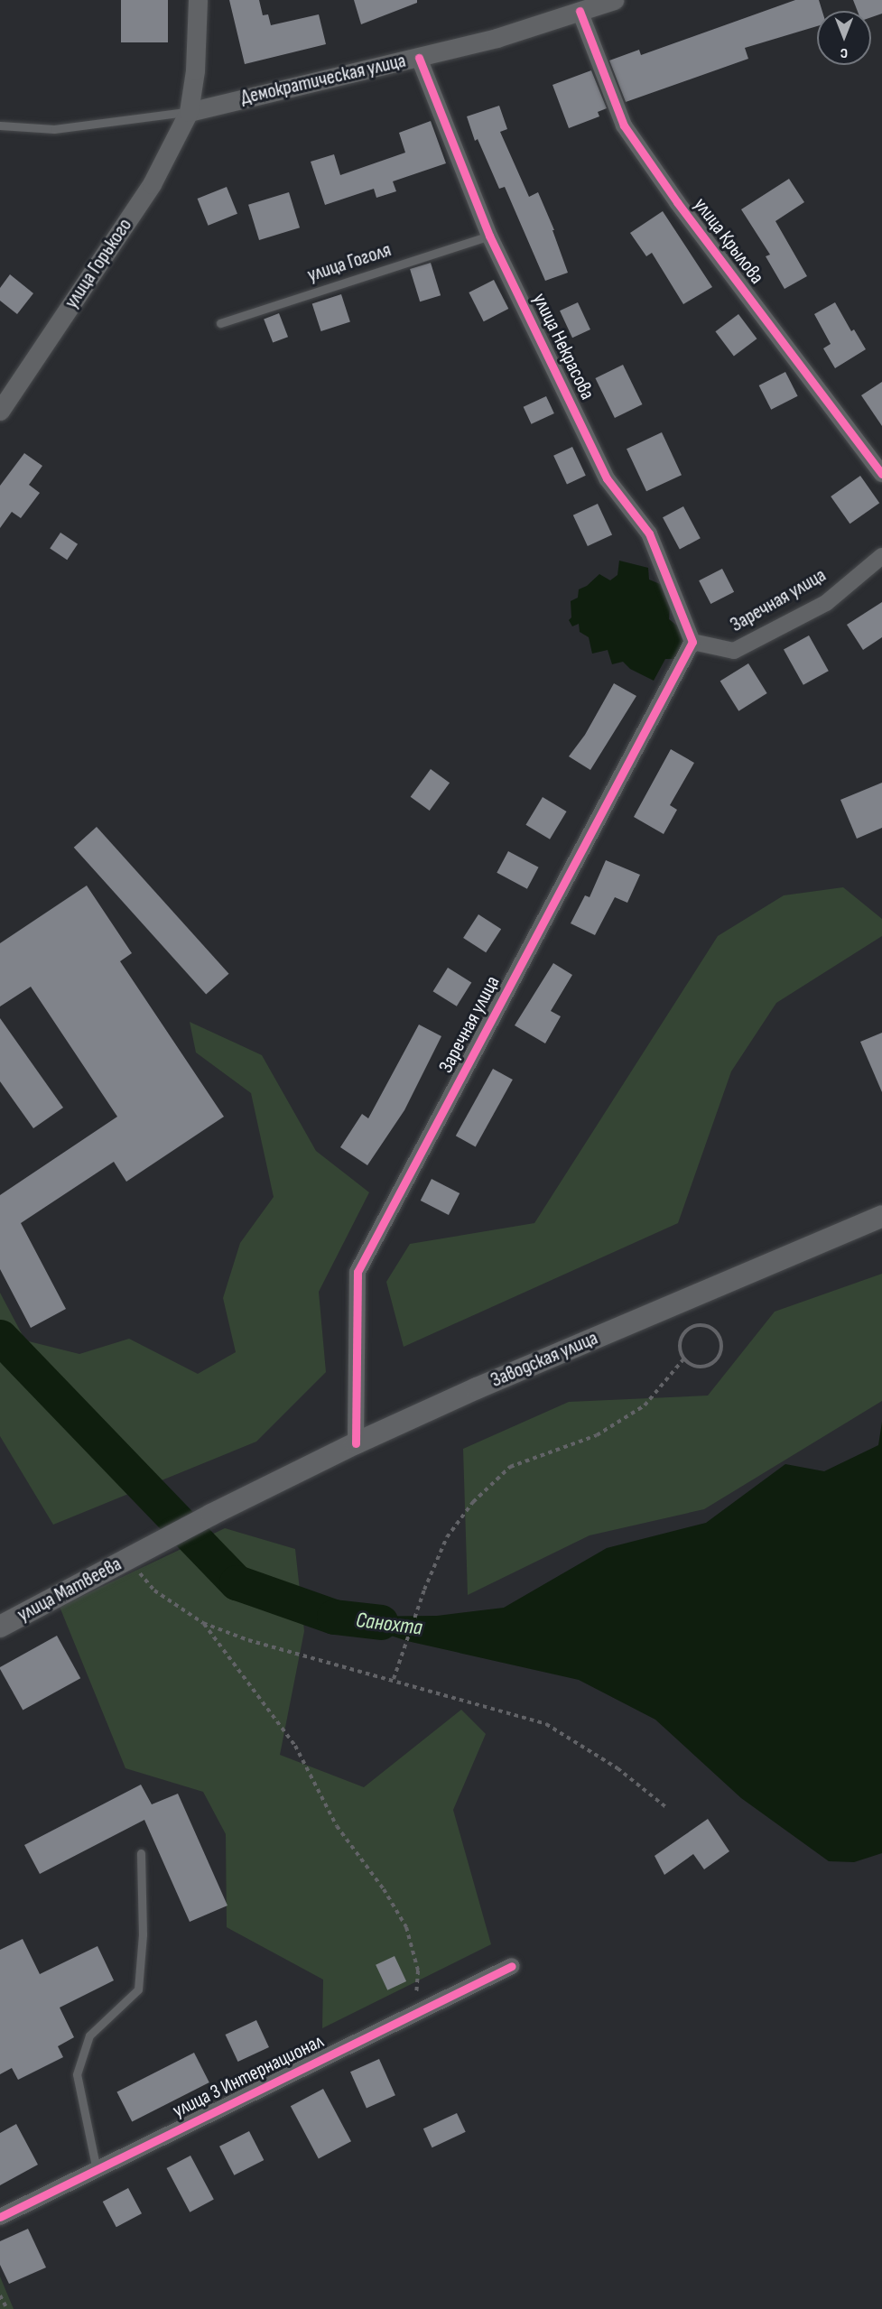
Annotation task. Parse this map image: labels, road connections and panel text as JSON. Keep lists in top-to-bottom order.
{
  "streets": {
    "main road": ["Заводская улица", "улица Матвеева"],
    "street": [
      "Демократическая улица",
      "улица Крылова",
      "улица Горького",
      "улица Некрасова",
      "Заречная улица",
      "улица 3 Интернационал"
    ],
    "lane": ["улица Гоголя"]
  },
  "crossings": [
    ["Демократическая улица", "улица Крылова"],
    ["Демократическая улица", "улица Горького"],
    ["Демократическая улица", "улица Некрасова"],
    ["улица Гоголя", "улица Некрасова"],
    ["улица Некрасова", "Заречная улица"],
    ["Заречная улица", "Заводская улица"],
    ["Заводская улица", "улица Матвеева"]
  ],
  "water": ["Санохта"],
  "north": "bottom"
}
